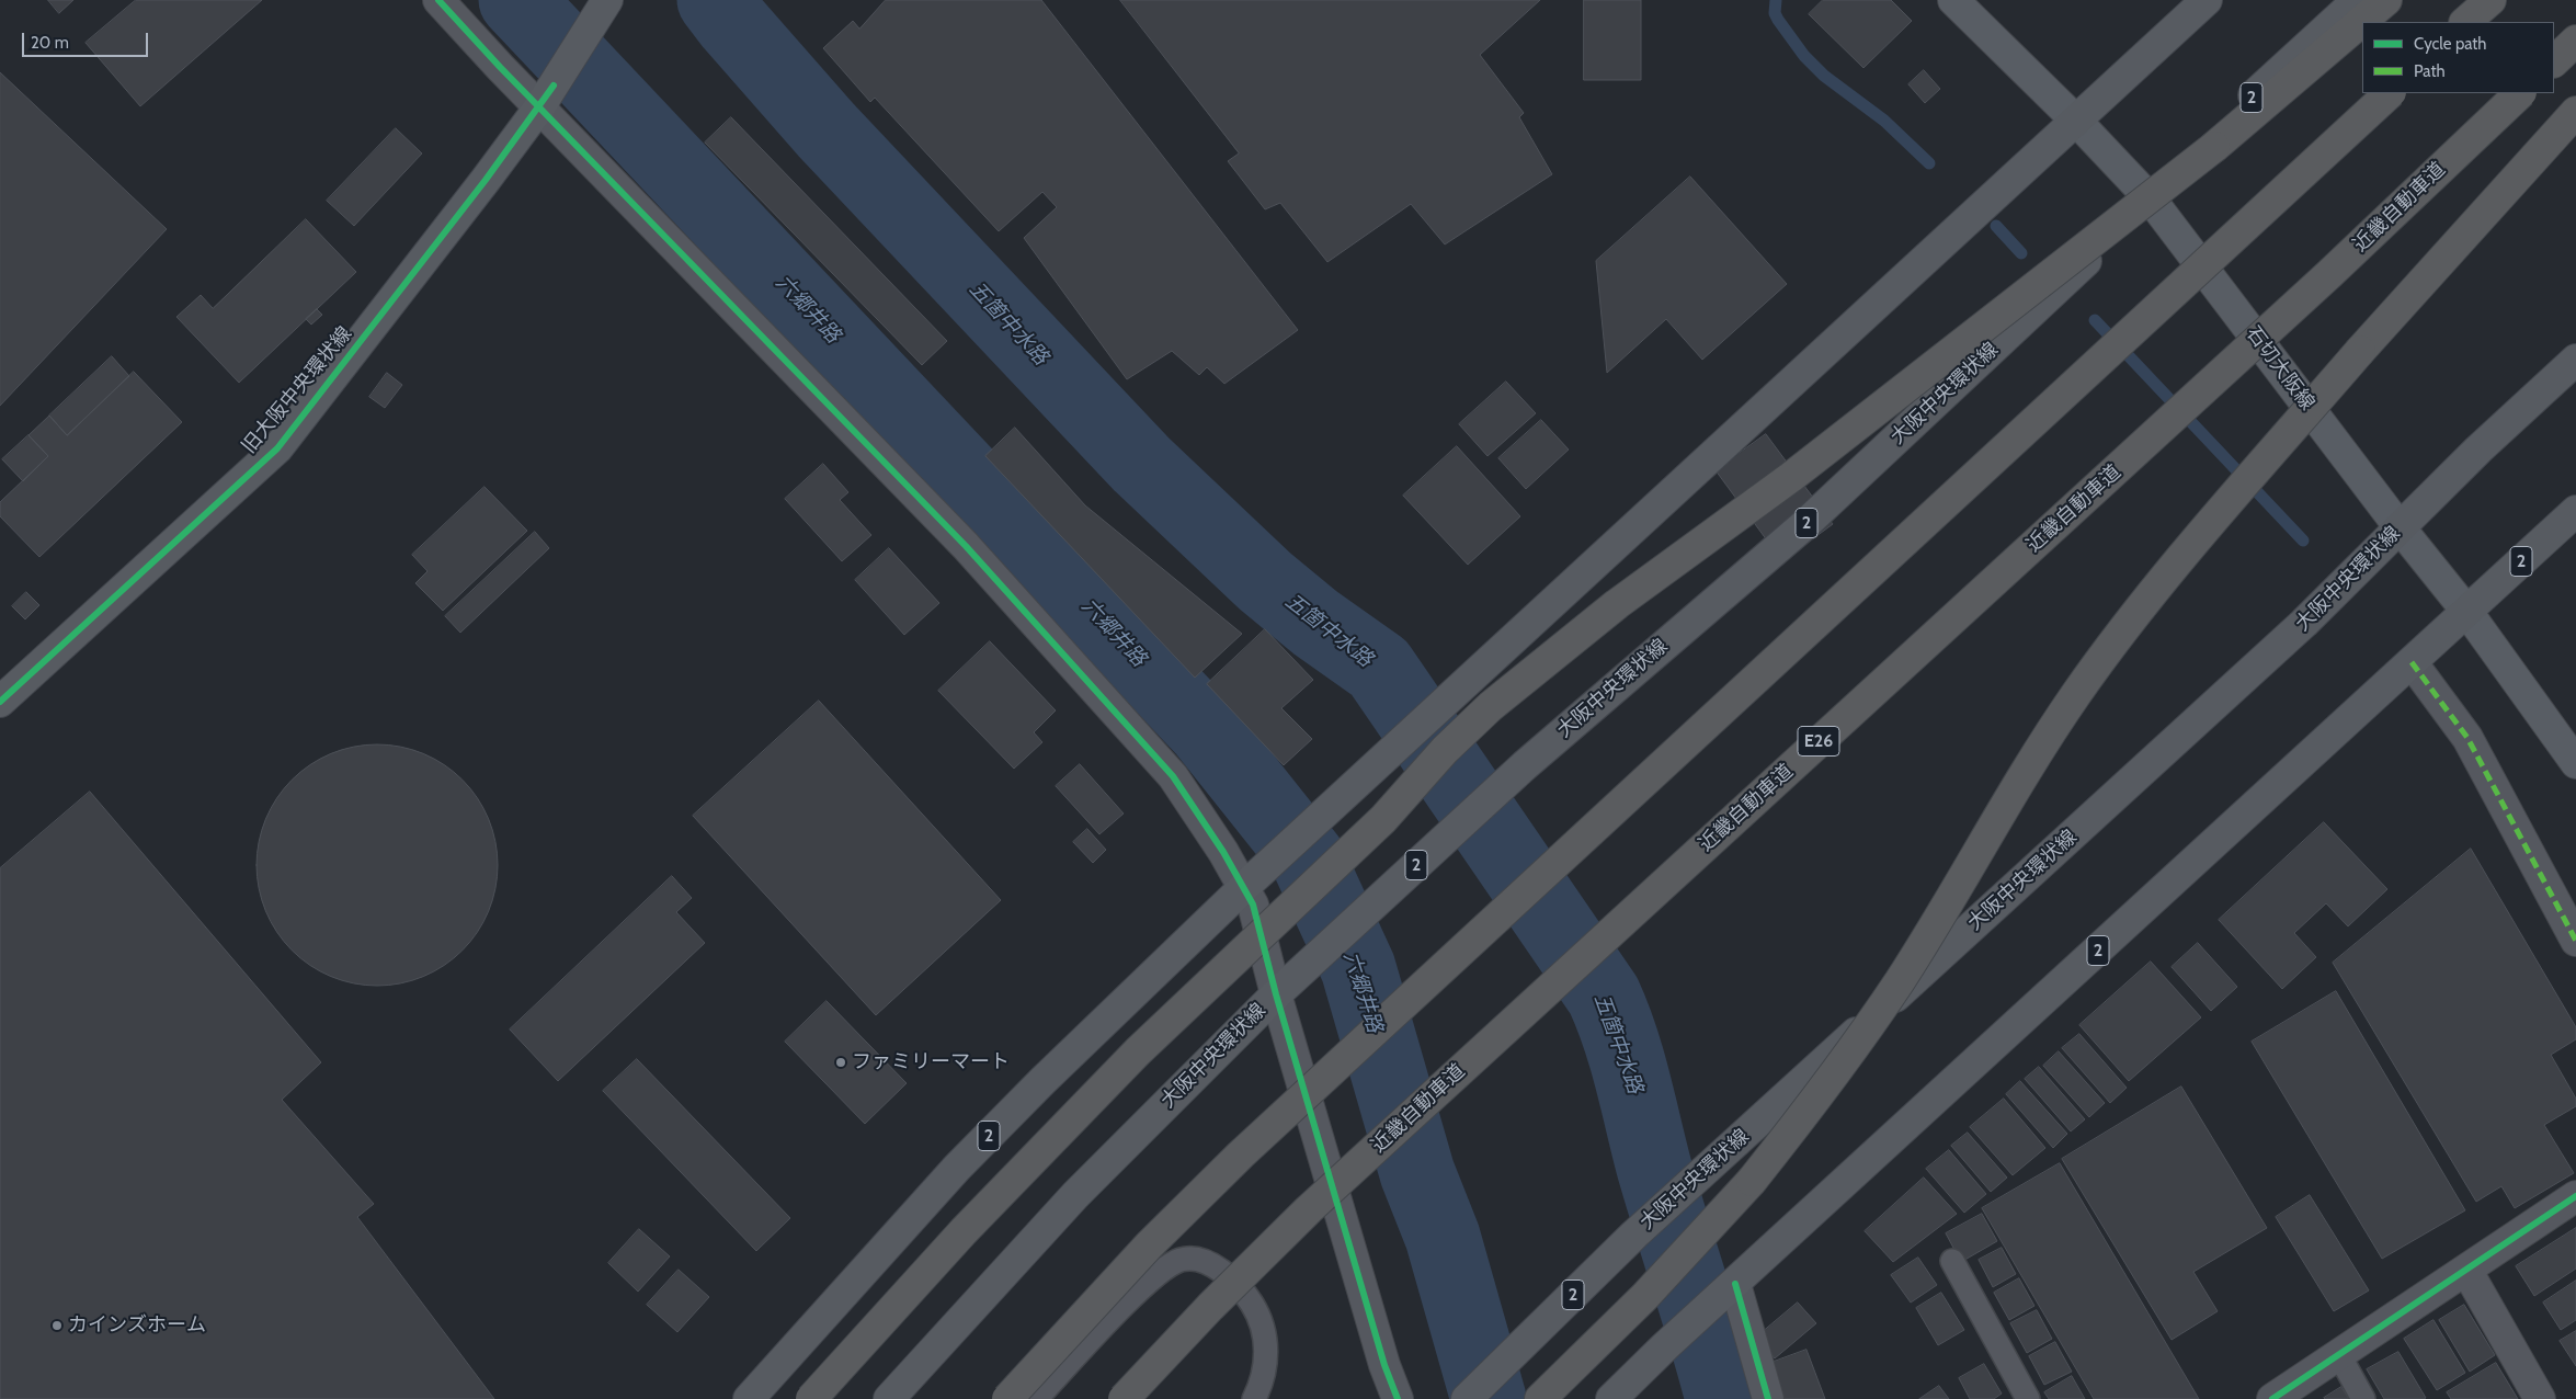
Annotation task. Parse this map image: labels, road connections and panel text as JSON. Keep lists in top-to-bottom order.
{
  "streets": {
    "highway": ["近畿自動車道", "E26"],
    "main road": [
      "2",
      "石切大阪線",
      "旧大阪中央環状線",
      "大阪中央環状線"
    ]
  },
  "crossings": [
    ["2", "石切大阪線"],
    ["石切大阪線", "大阪中央環状線"]
  ],
  "water": ["六郷井路", "五箇中水路"],
  "places": ["ファミリーマート", "カインズホーム"],
  "legend": ["Cycle path", "Path"],
  "scale_bar": "20 m"
}
